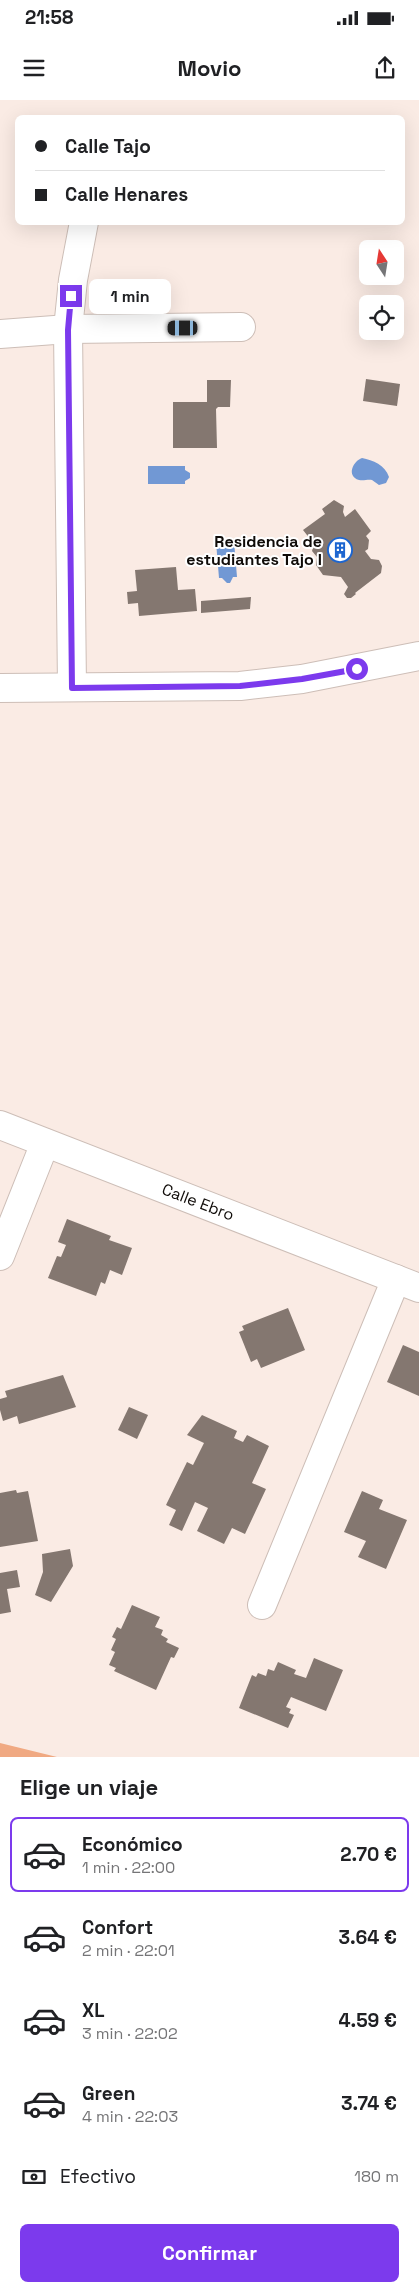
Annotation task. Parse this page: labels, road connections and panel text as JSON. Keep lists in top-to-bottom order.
{
  "streets": {
    "street": ["Calle Ebro"]
  },
  "places": {
    "building": ["Residencia de estudiantes Tajo I"]
  },
  "north": "top",
  "page": {
    "status": "21:58",
    "header": "Movio",
    "banner": ["Calle Tajo", "Calle Henares"],
    "bubble": "1 min",
    "heading": "Elige un viaje",
    "list": [
      {
        "name": "Económico",
        "note": "1 min · 22:00",
        "value": "2.70 €"
      },
      {
        "name": "Confort",
        "note": "2 min · 22:01",
        "value": "3.64 €"
      },
      {
        "name": "XL",
        "note": "3 min · 22:02",
        "value": "4.59 €"
      },
      {
        "name": "Green",
        "note": "4 min · 22:03",
        "value": "3.74 €"
      }
    ],
    "pay": ["Efectivo", "180 m"],
    "buttons": "Confirmar"
  }
}
